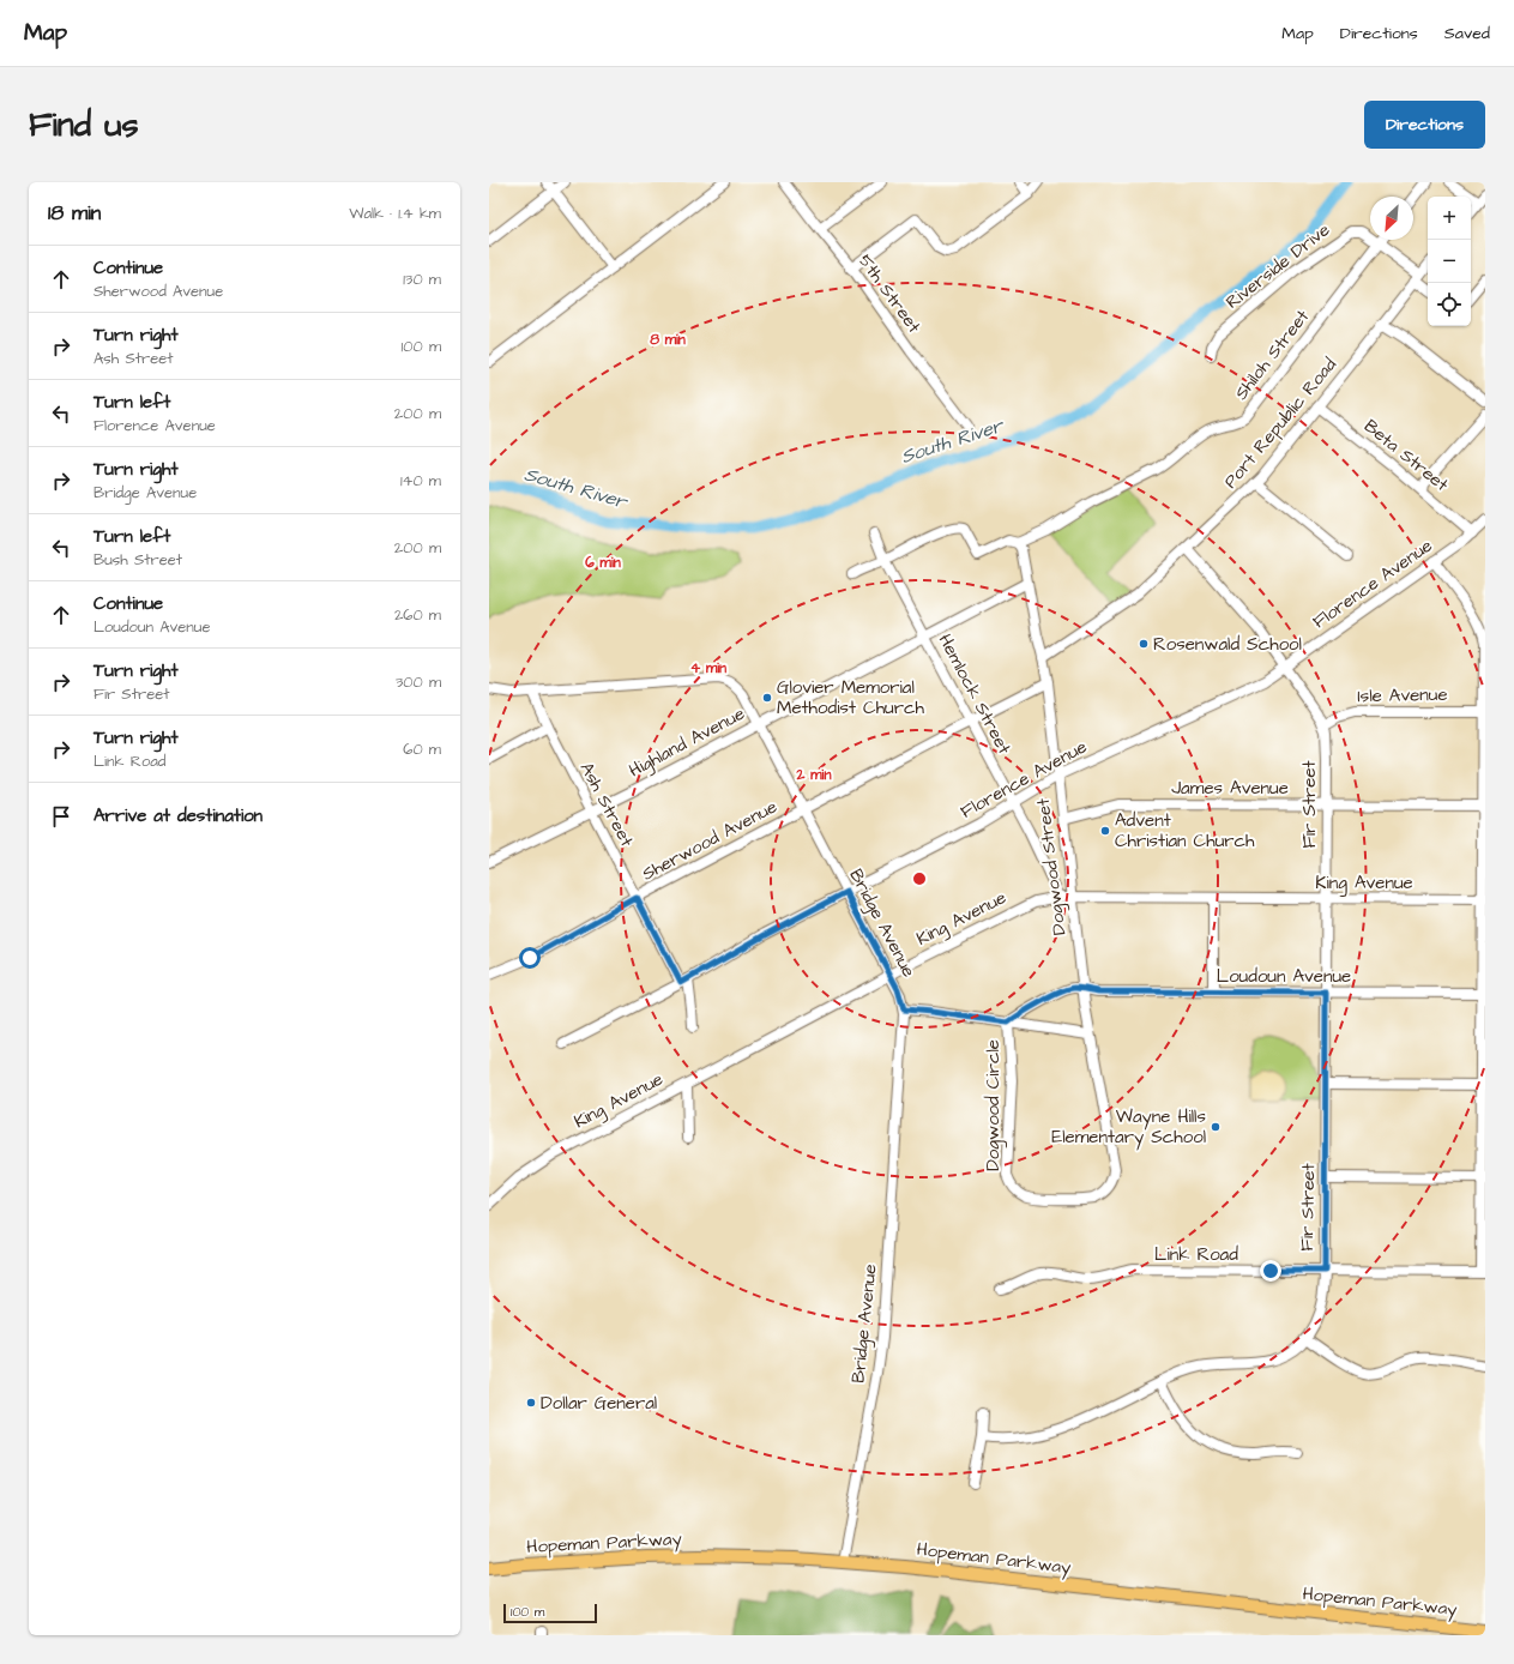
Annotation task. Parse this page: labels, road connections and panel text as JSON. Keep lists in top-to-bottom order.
{
  "streets": {
    "main road": ["Hopeman Parkway"],
    "street": [
      "Riverside Drive",
      "5th Street",
      "Shiloh Street",
      "Port Republic Road",
      "Beta Street",
      "Florence Avenue",
      "Hemlock Street",
      "Isle Avenue",
      "Highland Avenue",
      "James Avenue",
      "Ash Street",
      "Fir Street",
      "Sherwood Avenue",
      "Dogwood Street",
      "King Avenue",
      "Bridge Avenue",
      "Loudoun Avenue",
      "Dogwood Circle",
      "Link Road"
    ]
  },
  "crossings": [
    ["Riverside Drive", "Shiloh Street"],
    ["Shiloh Street", "Hemlock Street"],
    ["Port Republic Road", "Beta Street"],
    ["Port Republic Road", "Dogwood Street"],
    ["Beta Street", "Florence Avenue"],
    ["Florence Avenue", "Hemlock Street"],
    ["Florence Avenue", "Ash Street"],
    ["Florence Avenue", "Dogwood Street"],
    ["Florence Avenue", "Bridge Avenue"],
    ["Hemlock Street", "Highland Avenue"],
    ["Hemlock Street", "Sherwood Avenue"],
    ["Hemlock Street", "King Avenue"],
    ["Isle Avenue", "Fir Street"],
    ["Highland Avenue", "Ash Street"],
    ["Highland Avenue", "Dogwood Street"],
    ["Highland Avenue", "Bridge Avenue"],
    ["James Avenue", "Fir Street"],
    ["James Avenue", "Dogwood Street"],
    ["Ash Street", "Sherwood Avenue"],
    ["Ash Street", "Bridge Avenue"],
    ["Fir Street", "King Avenue"],
    ["Fir Street", "Loudoun Avenue"],
    ["Fir Street", "Link Road"],
    ["Sherwood Avenue", "Dogwood Street"],
    ["Sherwood Avenue", "Bridge Avenue"],
    ["Dogwood Street", "King Avenue"],
    ["Dogwood Street", "Loudoun Avenue"],
    ["Dogwood Street", "Dogwood Circle"],
    ["King Avenue", "Bridge Avenue"],
    ["Bridge Avenue", "Hopeman Parkway"],
    ["Loudoun Avenue", "Dogwood Circle"]
  ],
  "water": ["South River"],
  "places": [
    "Rosenwald School",
    "Glovier Memorial Methodist Church",
    "Advent Christian Church",
    "Wayne Hills Elementary School",
    "Dollar General"
  ],
  "scale_bar": "100 m",
  "north": "bottom left",
  "page": {
    "header": "Map",
    "nav": ["Map", "Directions", "Saved"],
    "buttons": "Directions",
    "title": "Find us",
    "heading": ["18 min", "Walk · 1.4 km"],
    "map_buttons": ["+", "−"],
    "list": [
      ["Continue", "Sherwood Avenue", "130 m"],
      ["Turn right", "Ash Street", "100 m"],
      ["Turn left", "Florence Avenue", "200 m"],
      ["Turn right", "Bridge Avenue", "140 m"],
      ["Turn left", "Bush Street", "200 m"],
      ["Continue", "Loudoun Avenue", "260 m"],
      ["Turn right", "Fir Street", "300 m"],
      ["Turn right", "Link Road", "60 m"],
      "Arrive at destination"
    ],
    "scale": "100 m"
  },
  "rings": [
    "8 min",
    "6 min",
    "4 min",
    "2 min"
  ]
}
